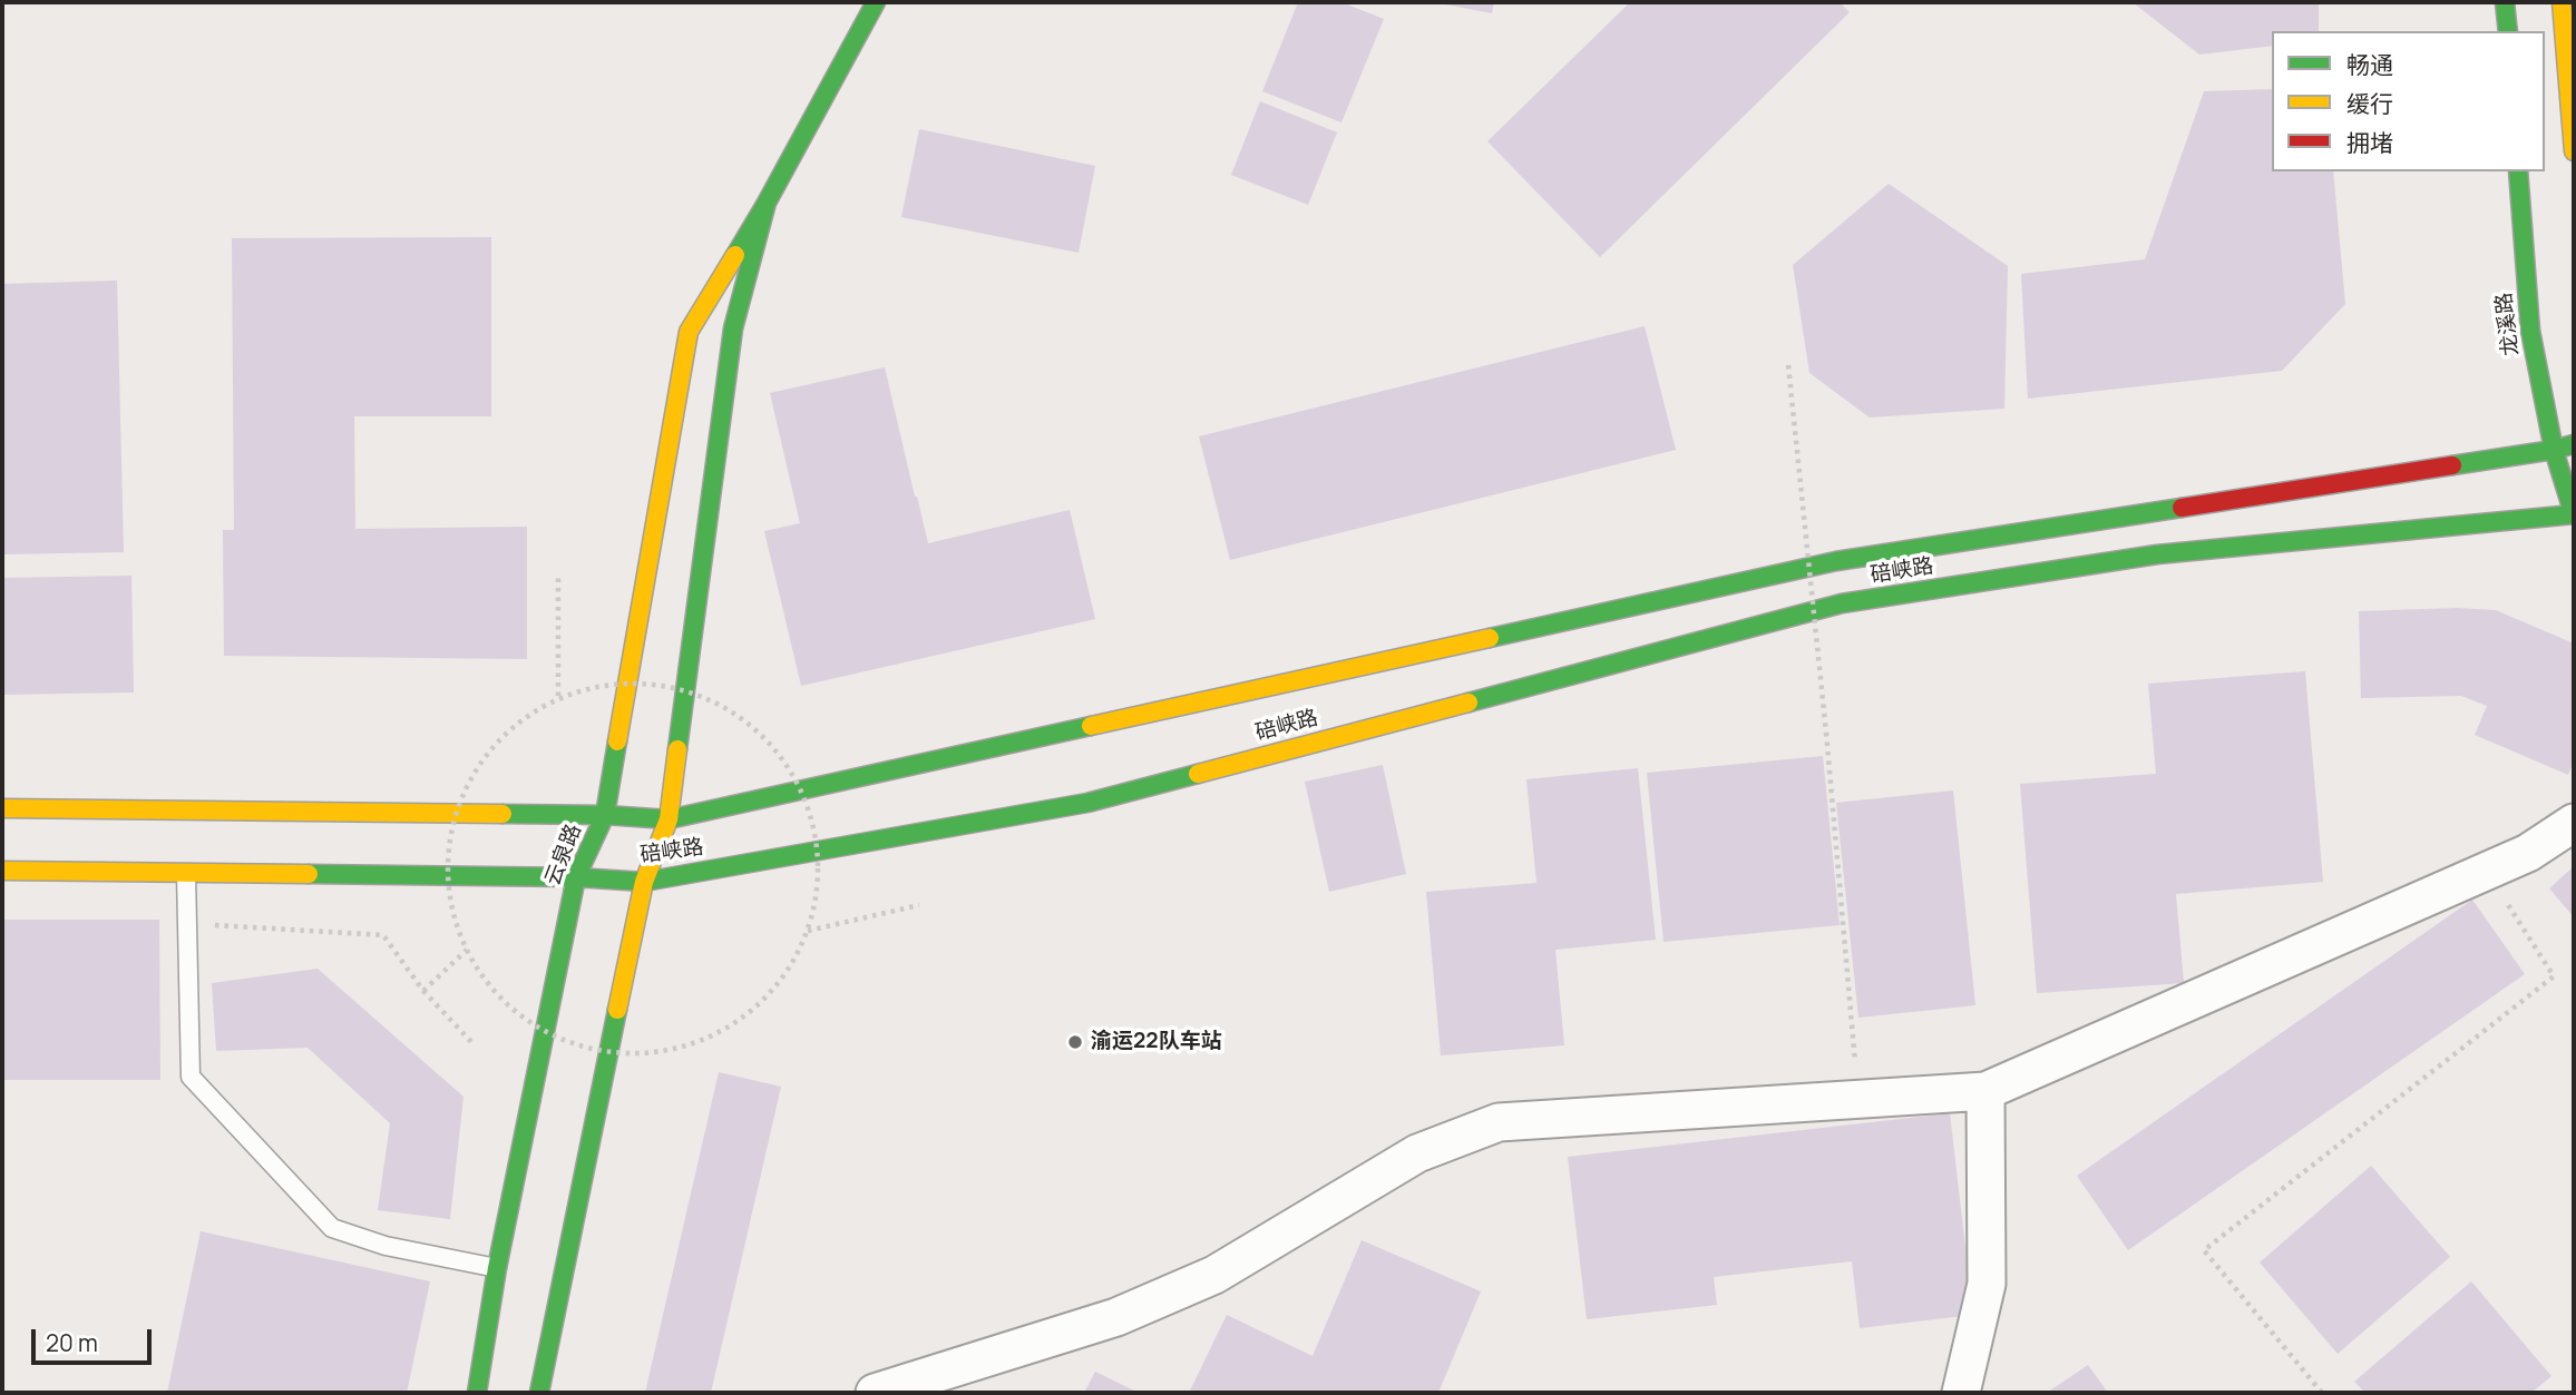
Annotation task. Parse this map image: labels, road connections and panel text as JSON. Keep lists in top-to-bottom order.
{
  "streets": {
    "main road": ["龙溪路", "碚峡路", "云泉路"]
  },
  "crossings": [
    ["龙溪路", "碚峡路"],
    ["碚峡路", "云泉路"]
  ],
  "places": ["渝运22队车站"],
  "legend": ["畅通", "缓行", "拥堵"],
  "scale_bar": "20 m"
}
